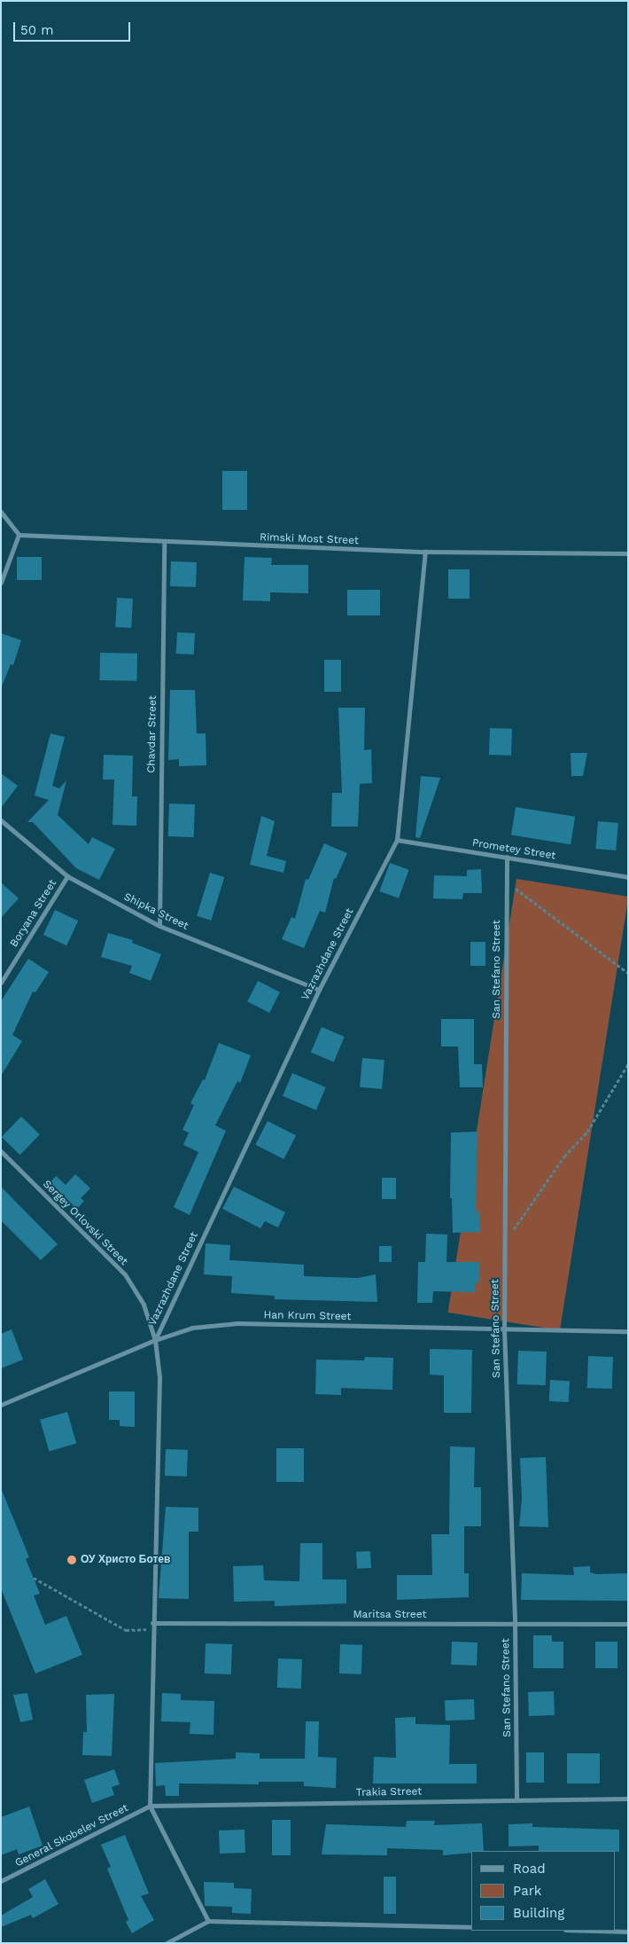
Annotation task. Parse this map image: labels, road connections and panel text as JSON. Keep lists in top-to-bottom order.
{
  "streets": {
    "street": [
      "Rimski Most Street",
      "Chavdar Street",
      "Prometey Street",
      "Shipka Street",
      "Boryana Street",
      "Vazrazhdane Street",
      "San Stefano Street",
      "Sergey Orlovski Street",
      "Han Krum Street",
      "Maritsa Street",
      "Trakia Street",
      "General Skobelev Street"
    ]
  },
  "crossings": [
    ["Rimski Most Street", "Chavdar Street"],
    ["Rimski Most Street", "Vazrazhdane Street"],
    ["Chavdar Street", "Shipka Street"],
    ["Prometey Street", "Vazrazhdane Street"],
    ["Prometey Street", "San Stefano Street"],
    ["Shipka Street", "Boryana Street"],
    ["Shipka Street", "Vazrazhdane Street"],
    ["Vazrazhdane Street", "Sergey Orlovski Street"],
    ["Vazrazhdane Street", "Han Krum Street"],
    ["San Stefano Street", "Han Krum Street"],
    ["San Stefano Street", "Maritsa Street"],
    ["San Stefano Street", "Trakia Street"],
    ["Sergey Orlovski Street", "Han Krum Street"],
    ["Sergey Orlovski Street", "Maritsa Street"],
    ["Sergey Orlovski Street", "Trakia Street"],
    ["Sergey Orlovski Street", "General Skobelev Street"],
    ["Trakia Street", "General Skobelev Street"]
  ],
  "places": ["ОУ Христо Ботев"],
  "legend": ["Road", "Park", "Building"],
  "scale_bar": "50 m"
}
